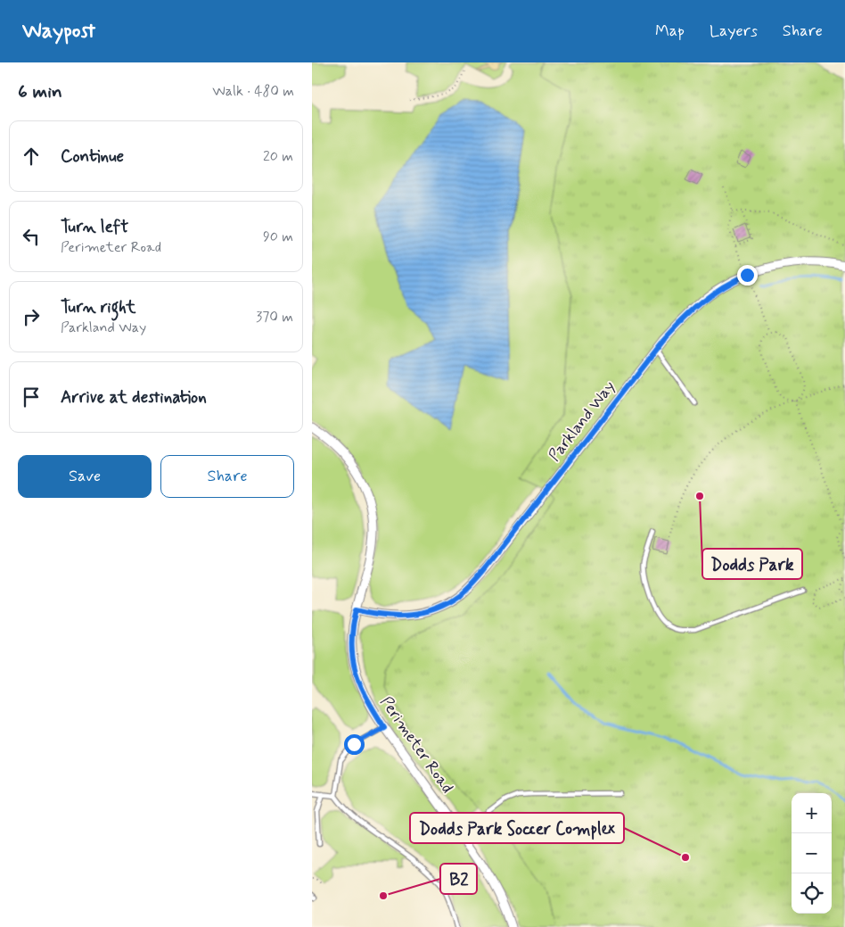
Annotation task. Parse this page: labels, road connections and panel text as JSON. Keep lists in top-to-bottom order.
{
  "streets": {
    "street": ["Parkland Way", "Perimeter Road"]
  },
  "crossings": [
    ["Parkland Way", "Perimeter Road"]
  ],
  "places": ["Dodds Park", "Dodds Park Soccer Complex", "B2"],
  "page": {
    "header": "Waypost",
    "nav": ["Map", "Layers", "Share"],
    "heading": ["6 min", "Walk · 480 m"],
    "list": [
      ["Continue", "20 m"],
      ["Turn left", "Perimeter Road", "90 m"],
      ["Turn right", "Parkland Way", "370 m"],
      "Arrive at destination"
    ],
    "buttons": ["Save", "Share"],
    "map_buttons": ["+", "−"]
  }
}
